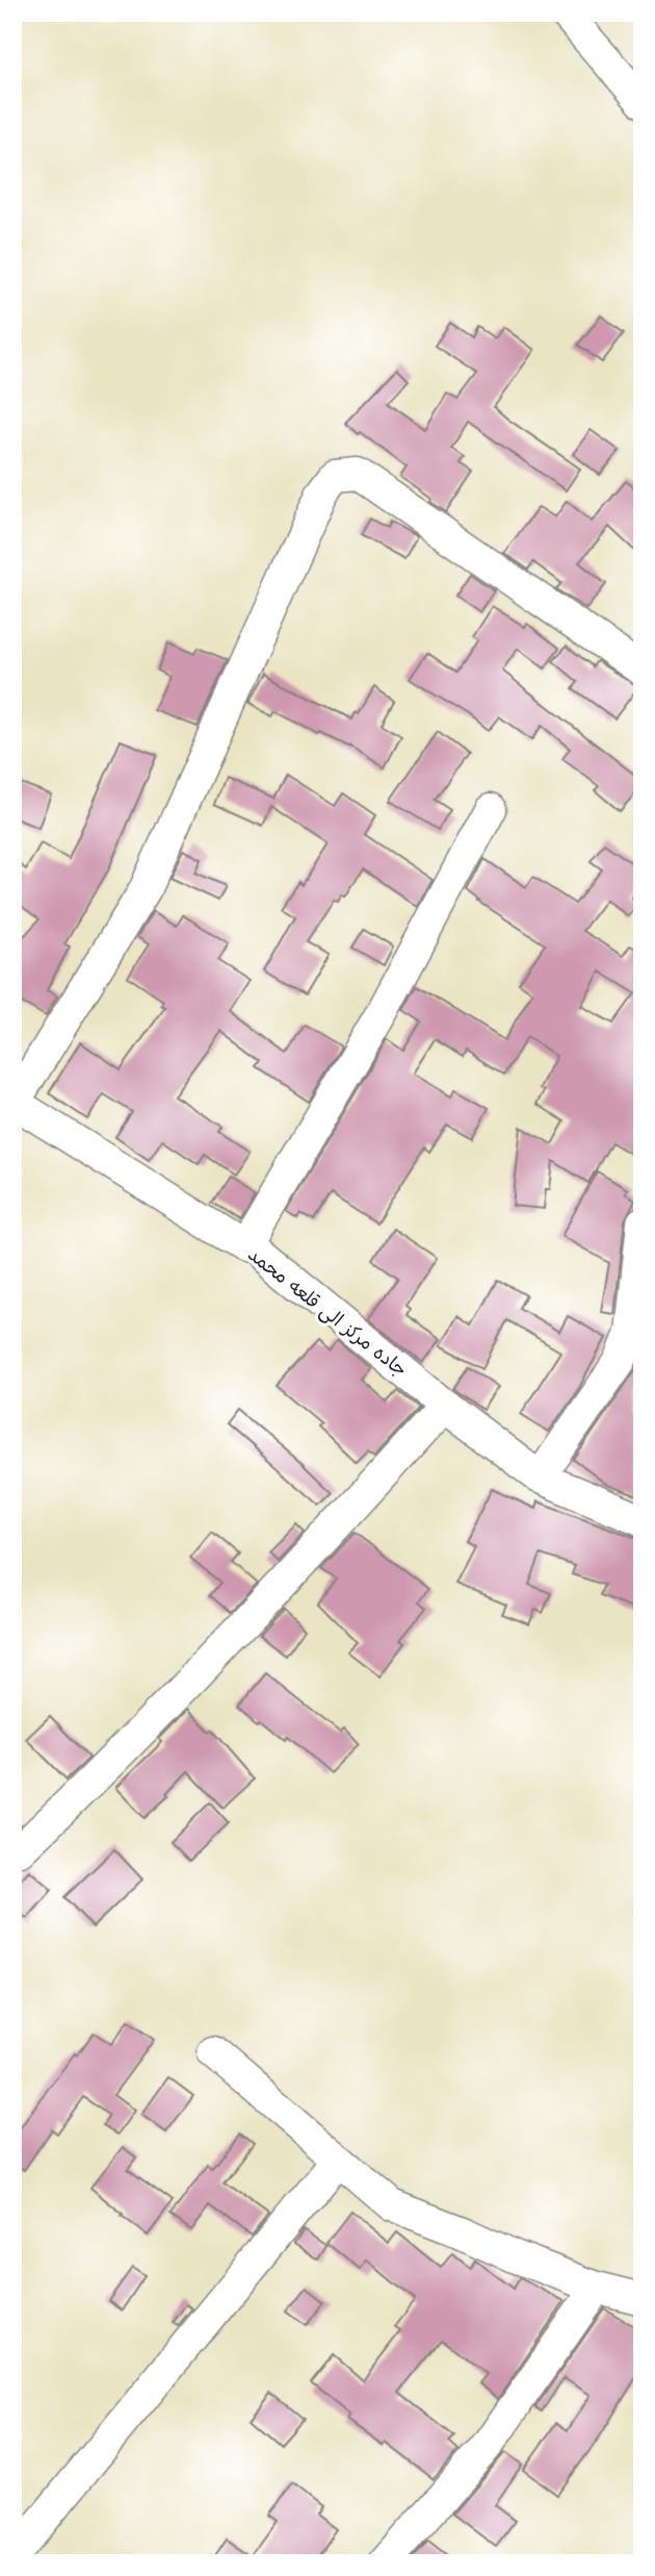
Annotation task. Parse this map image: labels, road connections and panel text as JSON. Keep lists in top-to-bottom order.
{
  "streets": {
    "street": ["جاده مرکز الی قلعه محمد"]
  }
}
